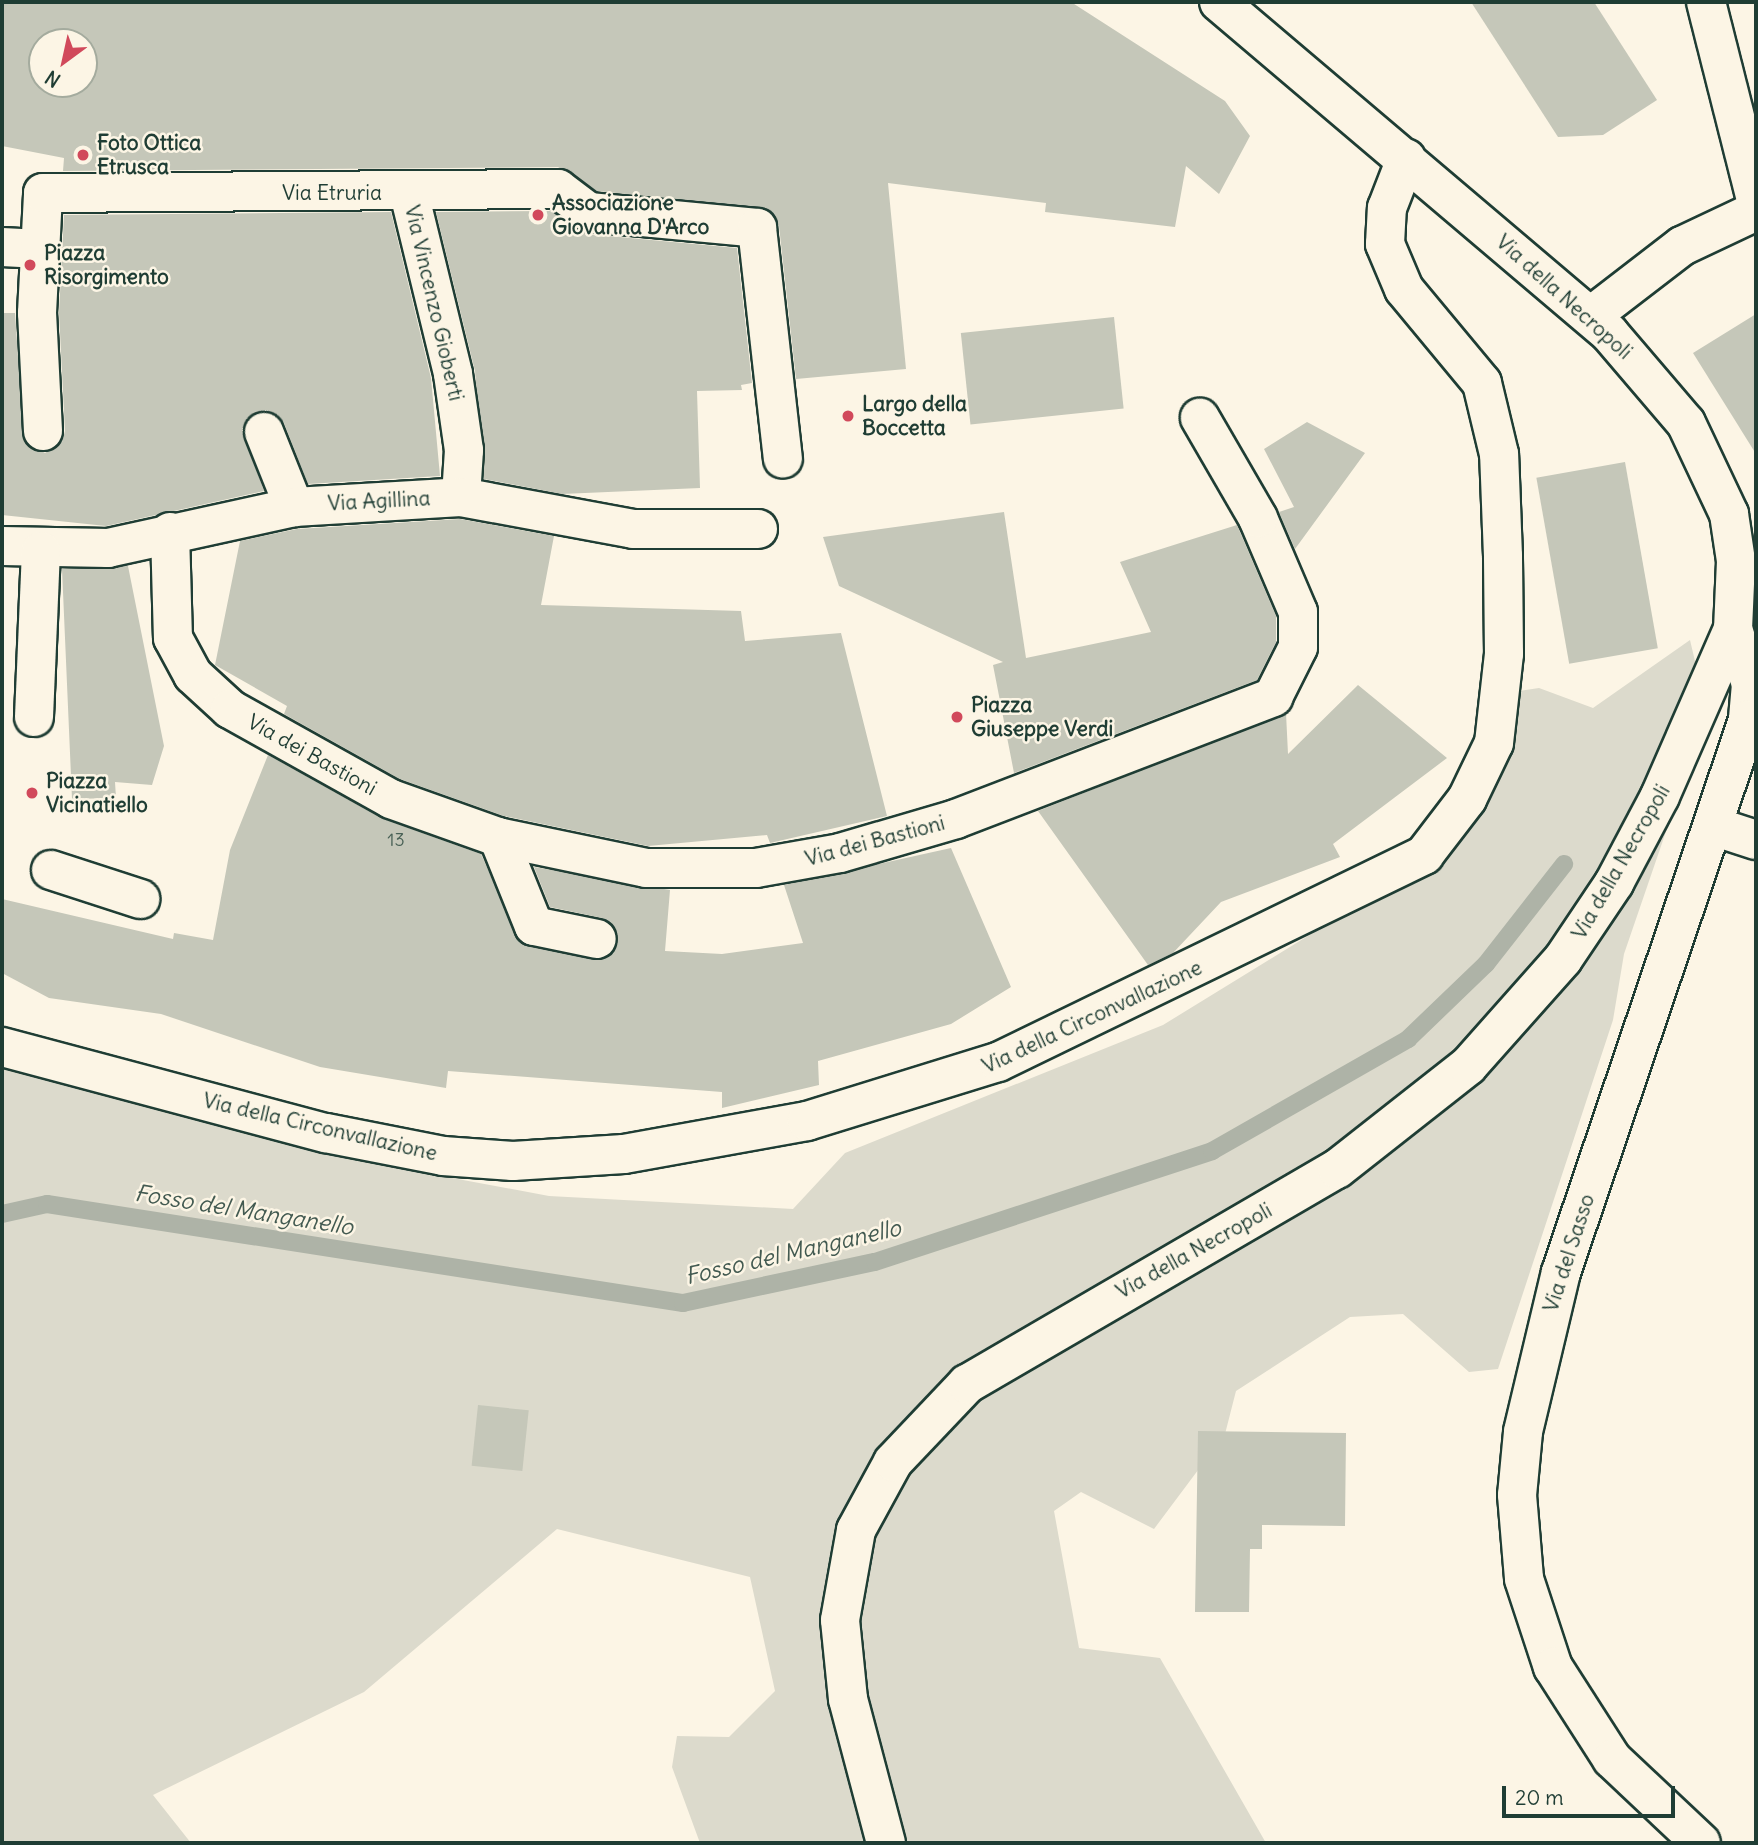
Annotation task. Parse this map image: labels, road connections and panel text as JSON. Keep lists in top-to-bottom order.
{
  "streets": {
    "street": [
      "Via Etruria",
      "Via della Necropoli",
      "Via Vincenzo Gioberti",
      "Via Agillina",
      "Via dei Bastioni",
      "Via della Circonvallazione",
      "Via del Sasso"
    ]
  },
  "crossings": [
    ["Via Etruria", "Via Vincenzo Gioberti"],
    ["Via della Necropoli", "Via della Circonvallazione"],
    ["Via della Necropoli", "Via del Sasso"],
    ["Via Vincenzo Gioberti", "Via Agillina"],
    ["Via Agillina", "Via dei Bastioni"]
  ],
  "water": ["Fosso del Manganello"],
  "places": [
    "Foto Ottica Etrusca",
    "Associazione Giovanna D'Arco",
    "Piazza Risorgimento",
    "Largo della Boccetta",
    "Piazza Giuseppe Verdi",
    "Piazza Vicinatiello"
  ],
  "house_numbers": ["13"],
  "scale_bar": "20 m",
  "north": "bottom left"
}
